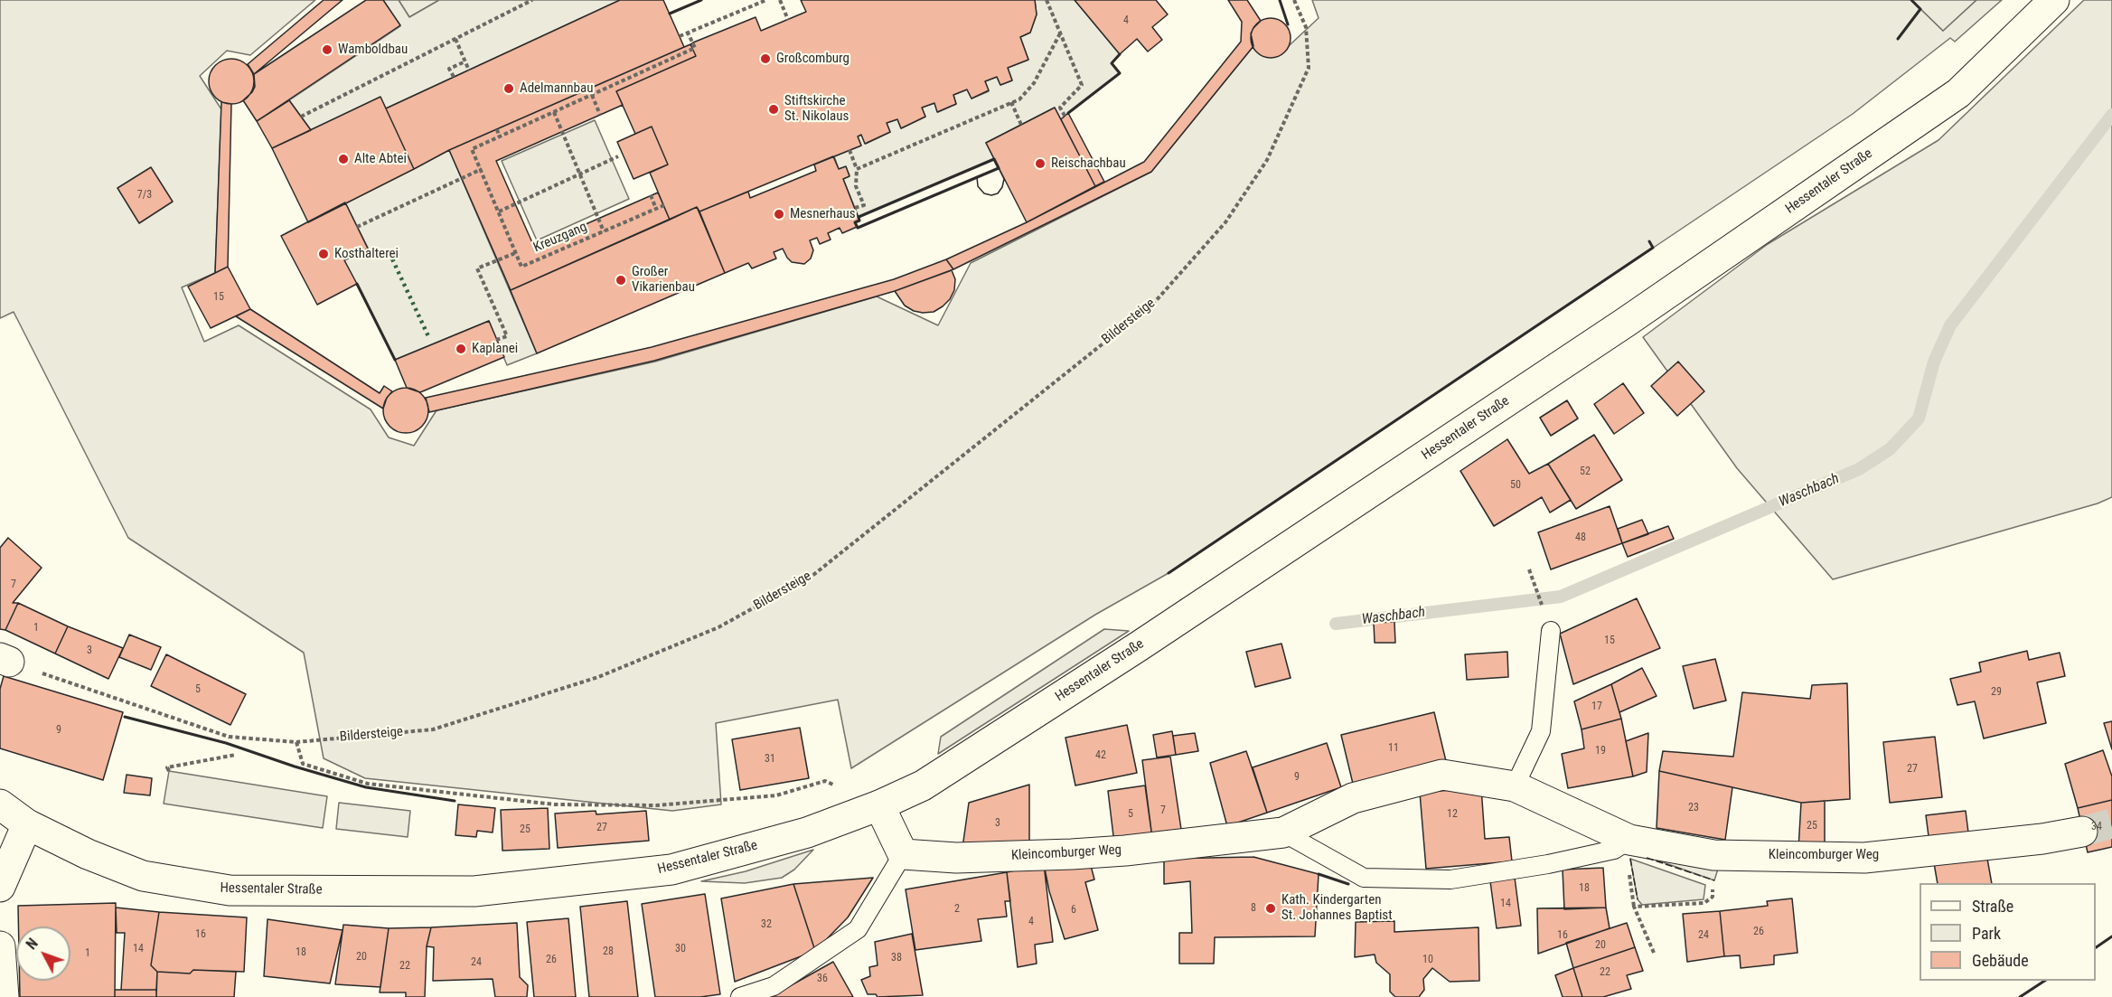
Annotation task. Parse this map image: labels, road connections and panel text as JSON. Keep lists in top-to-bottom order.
{
  "streets": {
    "main road": ["Hessentaler Straße", "Kleincomburger Weg"],
    "path": ["Kreuzgang", "Bildersteige"]
  },
  "water": ["Waschbach"],
  "places": [
    "Wamboldbau",
    "Großcomburg",
    "Adelmannbau",
    "Stiftskirche St. Nikolaus",
    "Alte Abtei",
    "Reischachbau",
    "Mesnerhaus",
    "Kosthalterei",
    "Großer Vikarienbau",
    "Kaplanei",
    "Kath. Kindergarten St. Johannes Baptist"
  ],
  "house_numbers": [
    "4",
    "7/3",
    "15",
    "52",
    "50",
    "48",
    "7",
    "1",
    "15",
    "3",
    "5",
    "29",
    "17",
    "9",
    "11",
    "19",
    "42",
    "31",
    "27",
    "9",
    "23",
    "7",
    "5",
    "12",
    "3",
    "25",
    "34",
    "27",
    "25",
    "18",
    "14",
    "8",
    "2",
    "6",
    "4",
    "32",
    "26",
    "16",
    "16",
    "24",
    "20",
    "14",
    "30",
    "28",
    "18",
    "1",
    "20",
    "38",
    "26",
    "10",
    "24",
    "22",
    "22",
    "36"
  ],
  "legend": ["Straße", "Park", "Gebäude"],
  "north": "top left"
}
